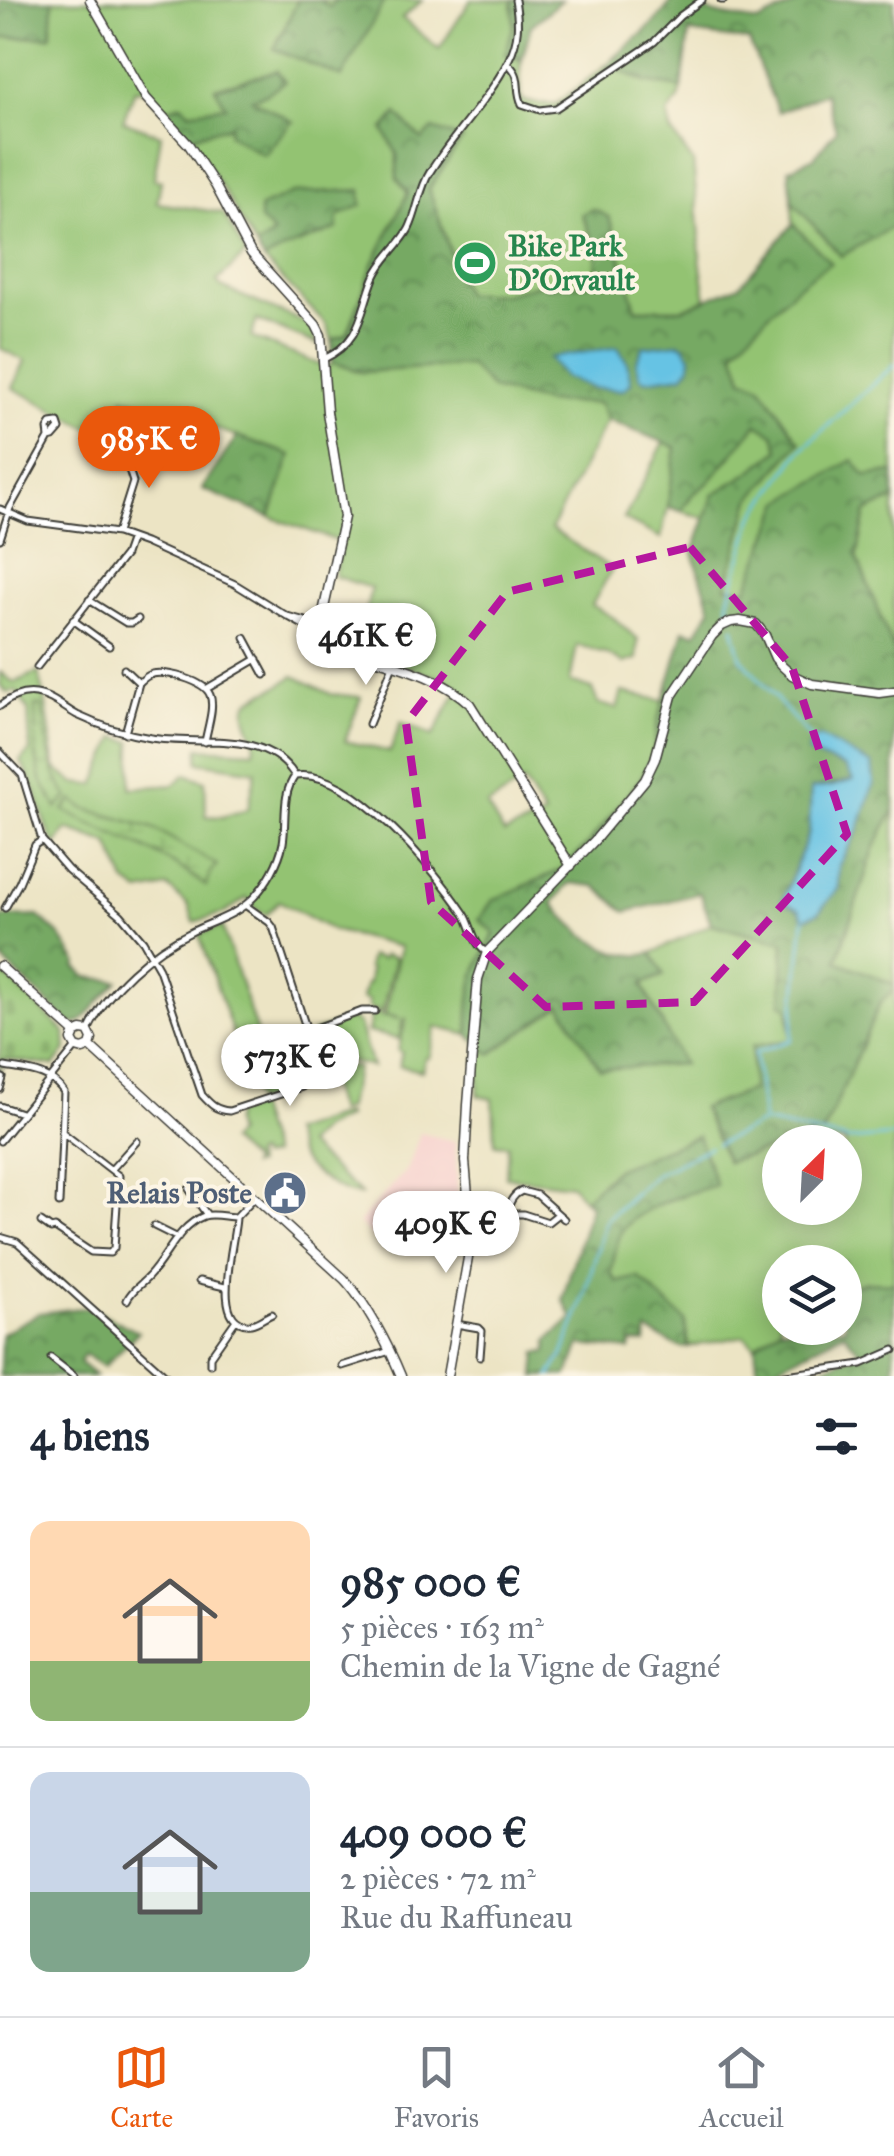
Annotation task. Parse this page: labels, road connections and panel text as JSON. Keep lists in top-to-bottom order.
{
  "places": {
    "sports": ["Bike Park D'Orvault"],
    "public building": ["Relais Poste"]
  },
  "north": "top right",
  "page": {
    "price": [
      "985K €",
      "461K €",
      "573K €",
      "409K €"
    ],
    "heading": "4 biens",
    "list": [
      {
        "name": "985 000 €",
        "note": "5 pièces · 163 m² · Chemin de la Vigne de Gagné"
      },
      {
        "name": "409 000 €",
        "note": "2 pièces · 72 m² · Rue du Raffuneau"
      }
    ],
    "tabs": ["Carte", "Favoris", "Accueil"]
  }
}
